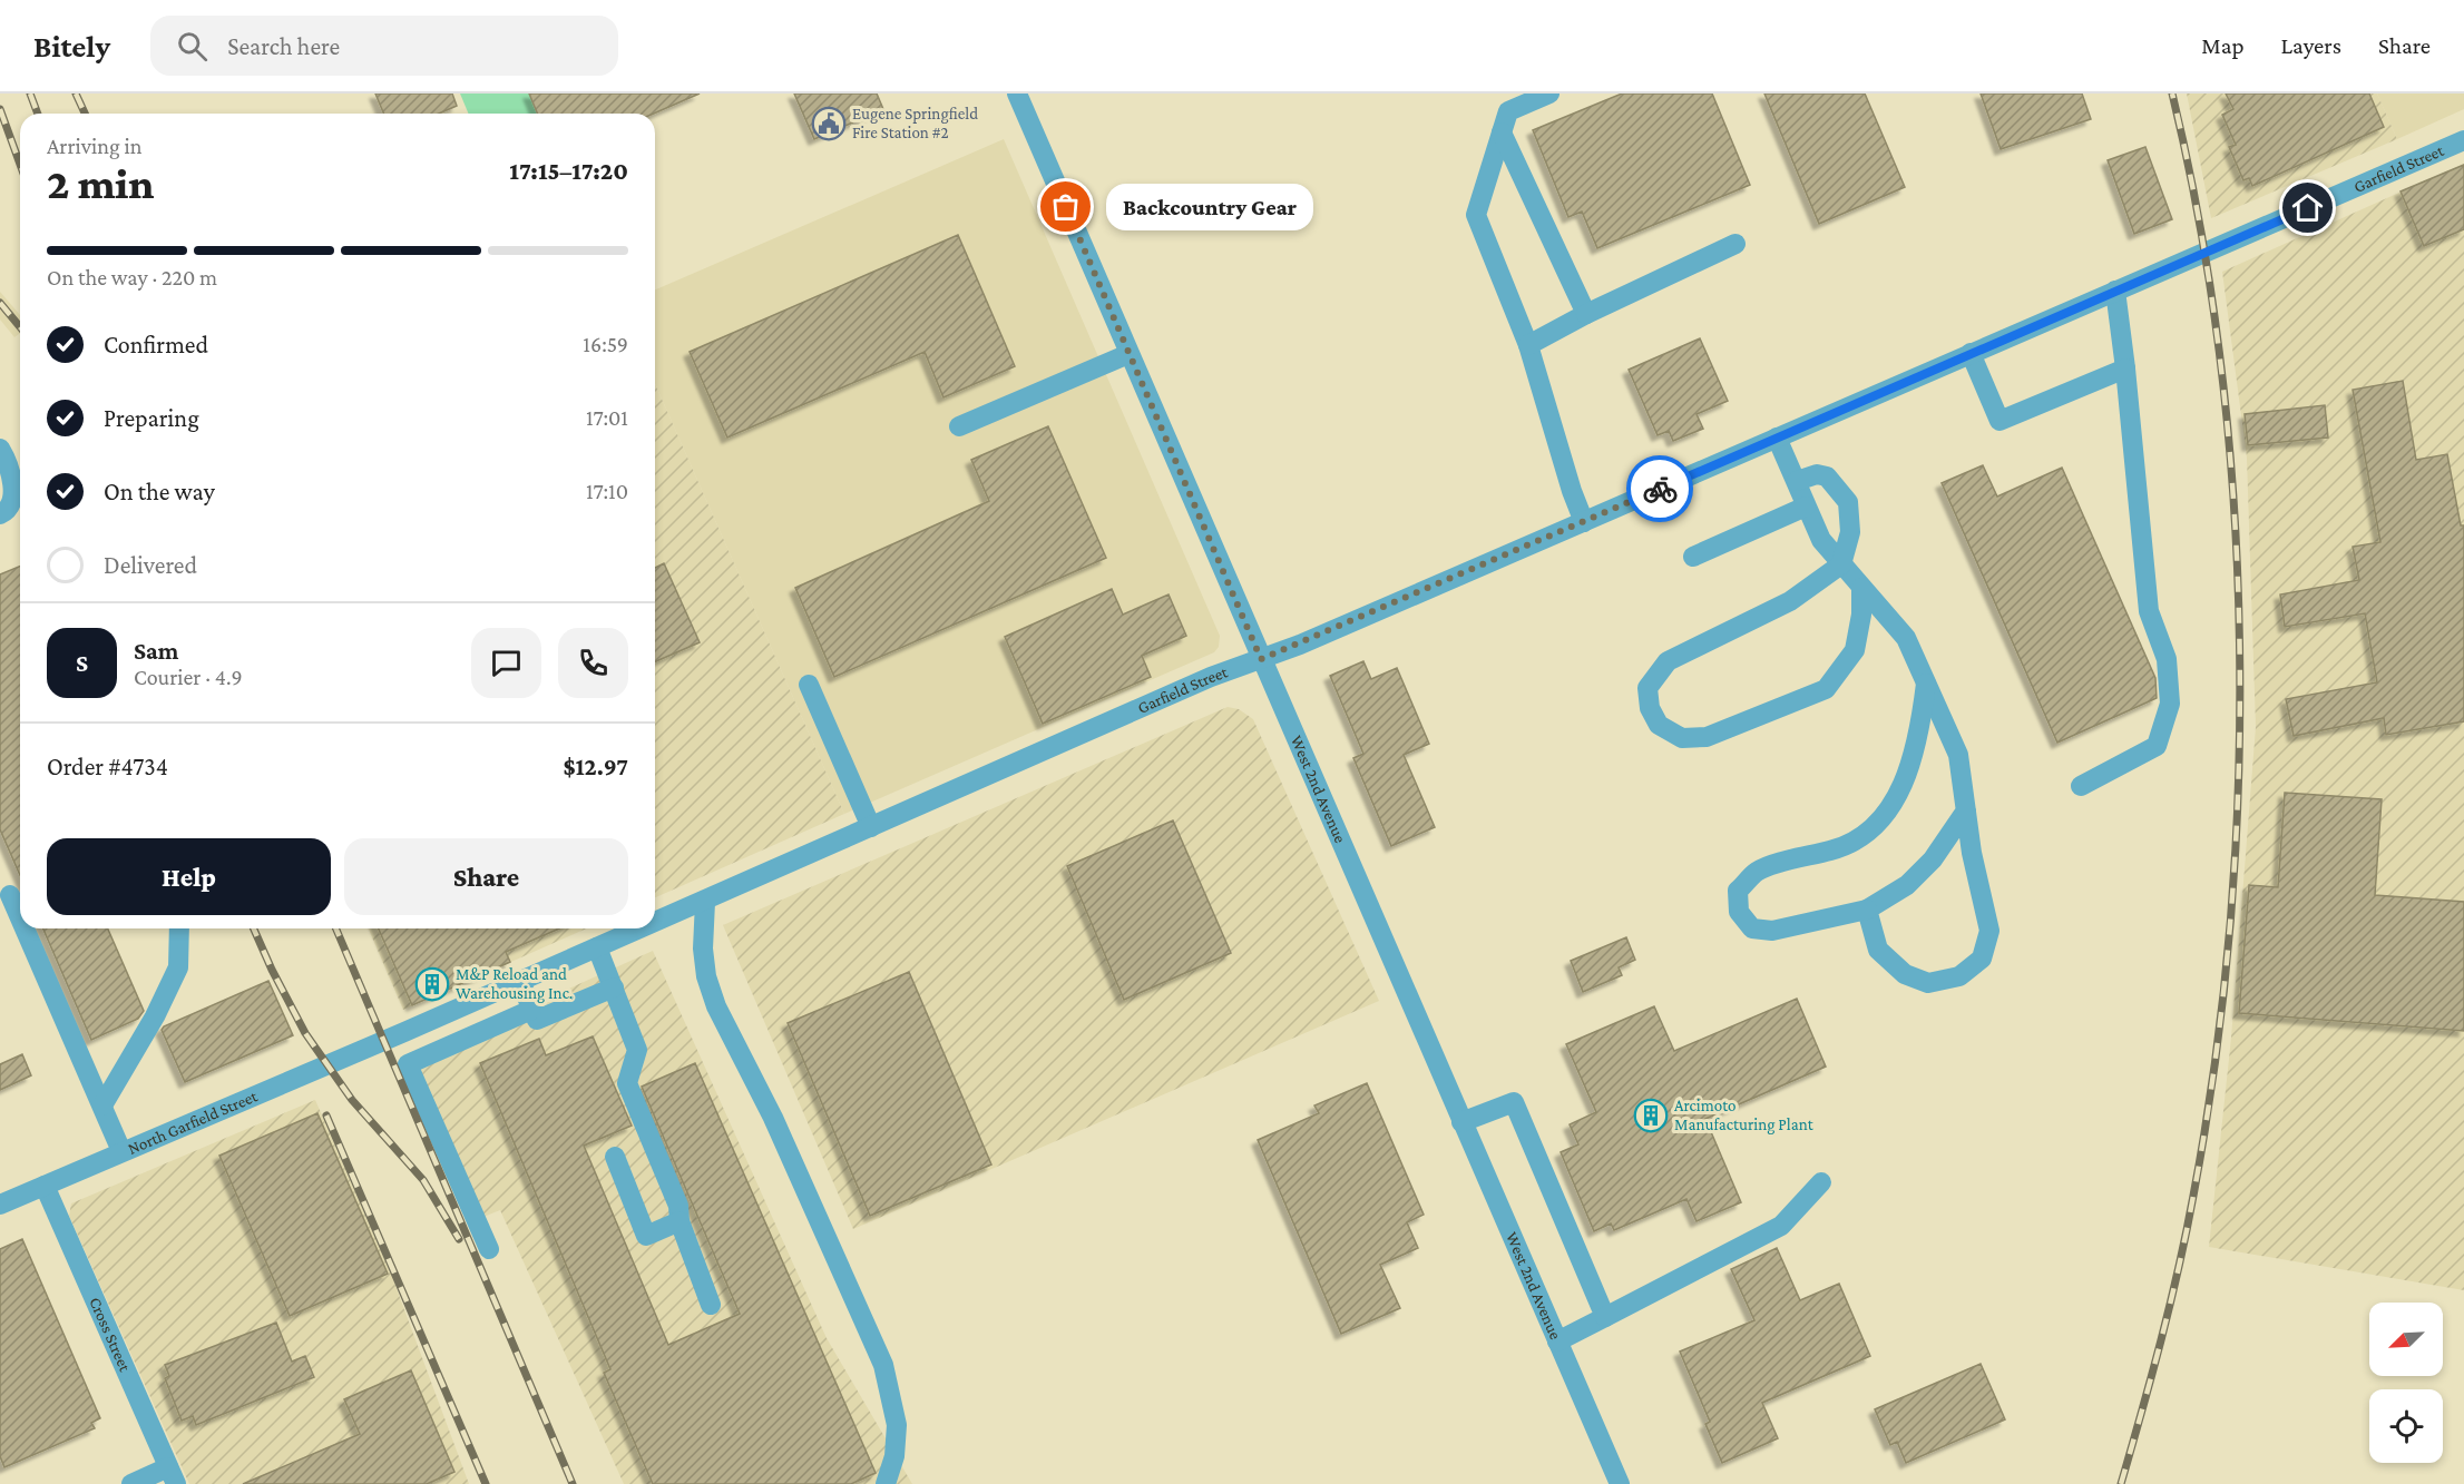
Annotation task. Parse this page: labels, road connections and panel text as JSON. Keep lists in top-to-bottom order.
{
  "streets": {
    "street": [
      "Garfield Street",
      "West 2nd Avenue",
      "North Garfield Street",
      "Cross Street"
    ]
  },
  "crossings": [
    ["Garfield Street", "West 2nd Avenue"],
    ["Garfield Street", "North Garfield Street"],
    ["North Garfield Street", "Cross Street"]
  ],
  "places": {
    "public building": ["Eugene Springfield Fire Station #2"],
    "other": ["Backcountry Gear"],
    "building": ["M&P Reload and Warehousing Inc.", "Arcimoto Manufacturing Plant"]
  },
  "north": "bottom left",
  "page": {
    "header": "Bitely",
    "search": "Search here",
    "nav": ["Map", "Layers", "Share"],
    "heading": ["2 min", "Arriving in", "17:15–17:20"],
    "panel": [
      "Sam",
      "Courier · 4.9",
      "Order #4734",
      "$12.97"
    ],
    "bubble": "Backcountry Gear",
    "bar": "On the way · 220 m",
    "list": [
      ["Confirmed", "16:59"],
      ["Preparing", "17:01"],
      ["On the way", "17:10"],
      "Delivered"
    ],
    "round": "S",
    "buttons": ["Help", "Share"]
  }
}
